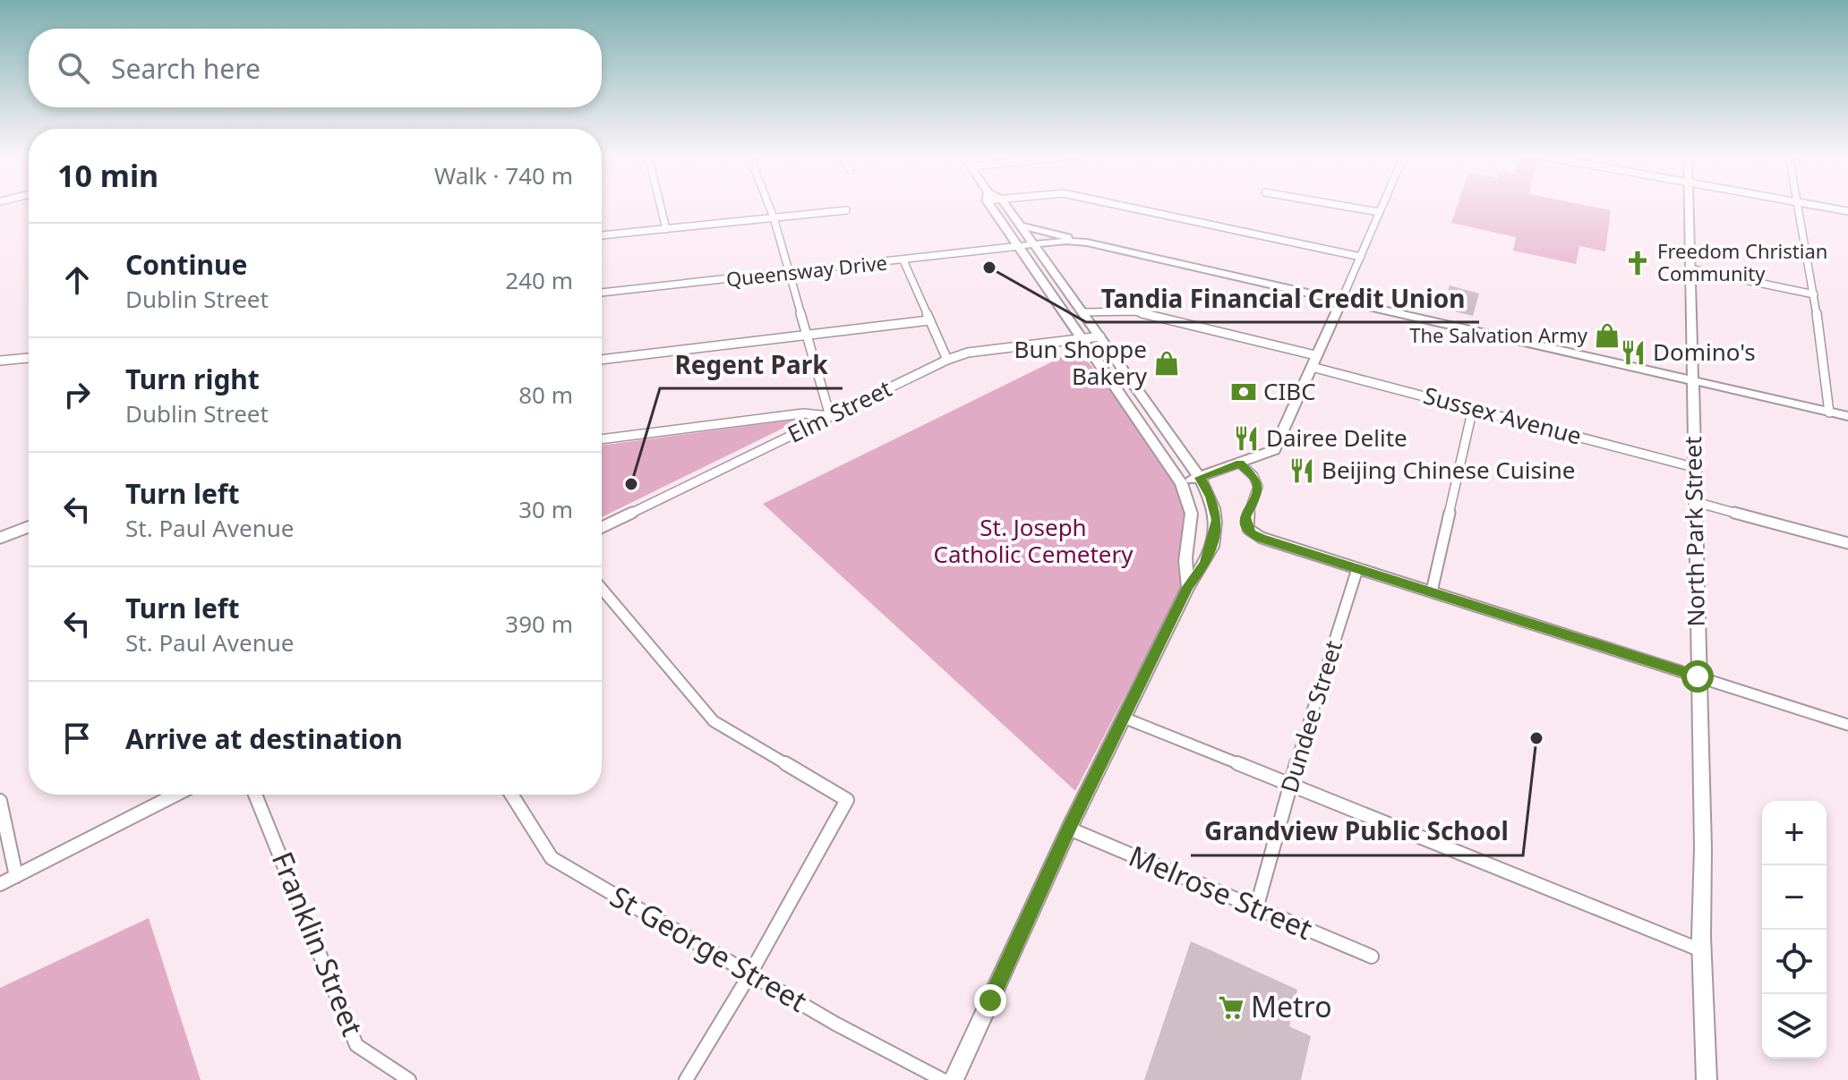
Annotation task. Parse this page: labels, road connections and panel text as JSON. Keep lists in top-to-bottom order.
{
  "streets": {
    "main road": ["North Park Street"],
    "street": [
      "Queensway Drive",
      "Elm Street",
      "Sussex Avenue",
      "Dundee Street",
      "Melrose Street",
      "Franklin Street",
      "St George Street"
    ]
  },
  "crossings": [
    ["Sussex Avenue", "North Park Street"],
    ["Dundee Street", "Melrose Street"]
  ],
  "parks": ["St. Joseph Catholic Cemetery"],
  "places": {
    "church": ["Freedom Christian Community"],
    "other": ["Tandia Financial Credit Union", "Regent Park", "Grandview Public School"],
    "shop": ["The Salvation Army", "Bun Shoppe Bakery"],
    "restaurant": ["Domino's", "Dairee Delite", "Beijing Chinese Cuisine"],
    "bank": ["CIBC"],
    "supermarket": ["Metro"]
  },
  "page": {
    "search": "Search here",
    "heading": ["10 min", "Walk · 740 m"],
    "list": [
      ["Continue", "Dublin Street", "240 m"],
      ["Turn right", "Dublin Street", "80 m"],
      ["Turn left", "St. Paul Avenue", "30 m"],
      ["Turn left", "St. Paul Avenue", "390 m"],
      "Arrive at destination"
    ],
    "map_buttons": ["+", "−"]
  }
}
